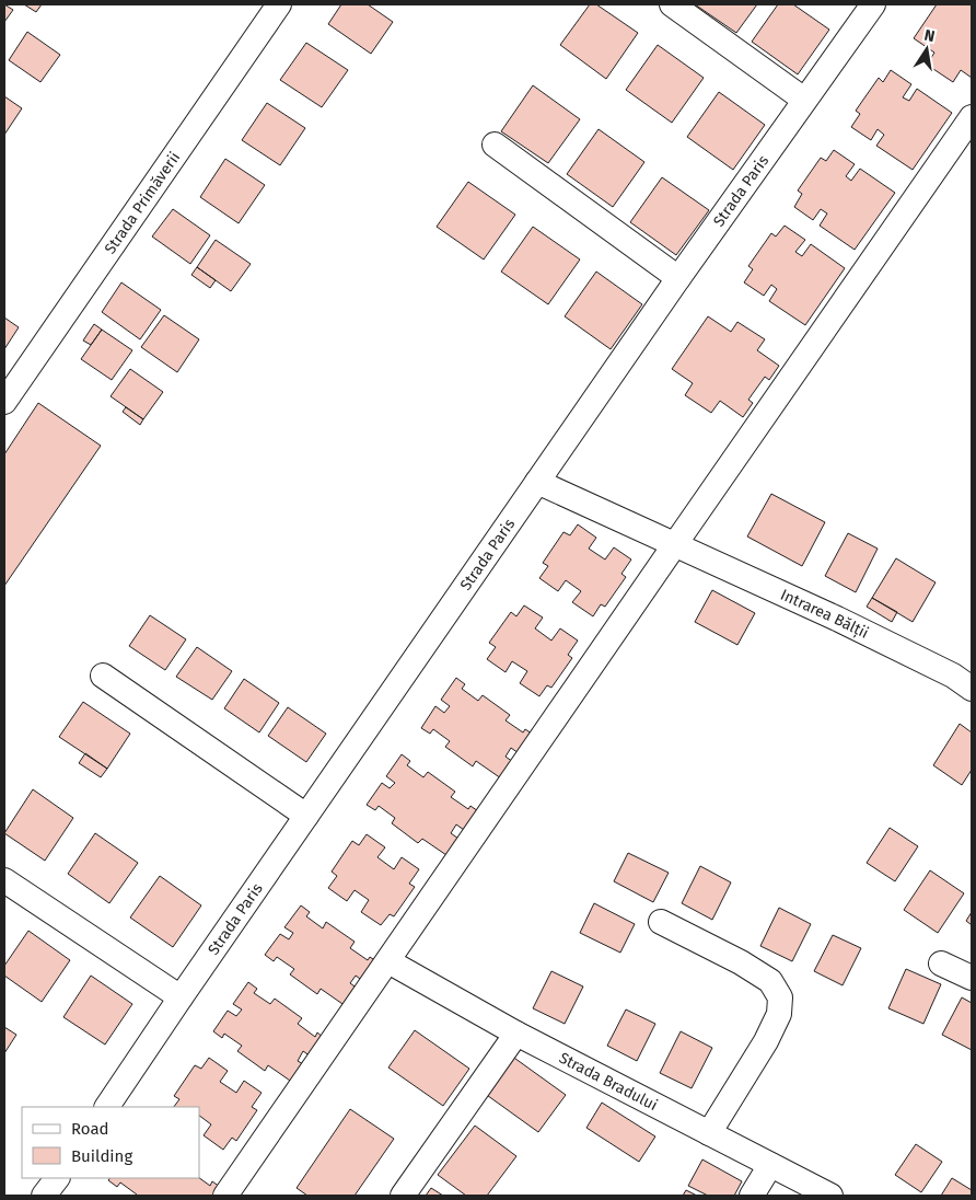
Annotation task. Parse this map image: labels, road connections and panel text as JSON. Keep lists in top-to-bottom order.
{
  "streets": {
    "street": [
      "Strada Paris",
      "Strada Primăverii",
      "Intrarea Bălții",
      "Strada Bradului"
    ]
  },
  "crossings": [
    ["Strada Paris", "Intrarea Bălții"]
  ],
  "legend": ["Road", "Building"],
  "north": "top"
}
